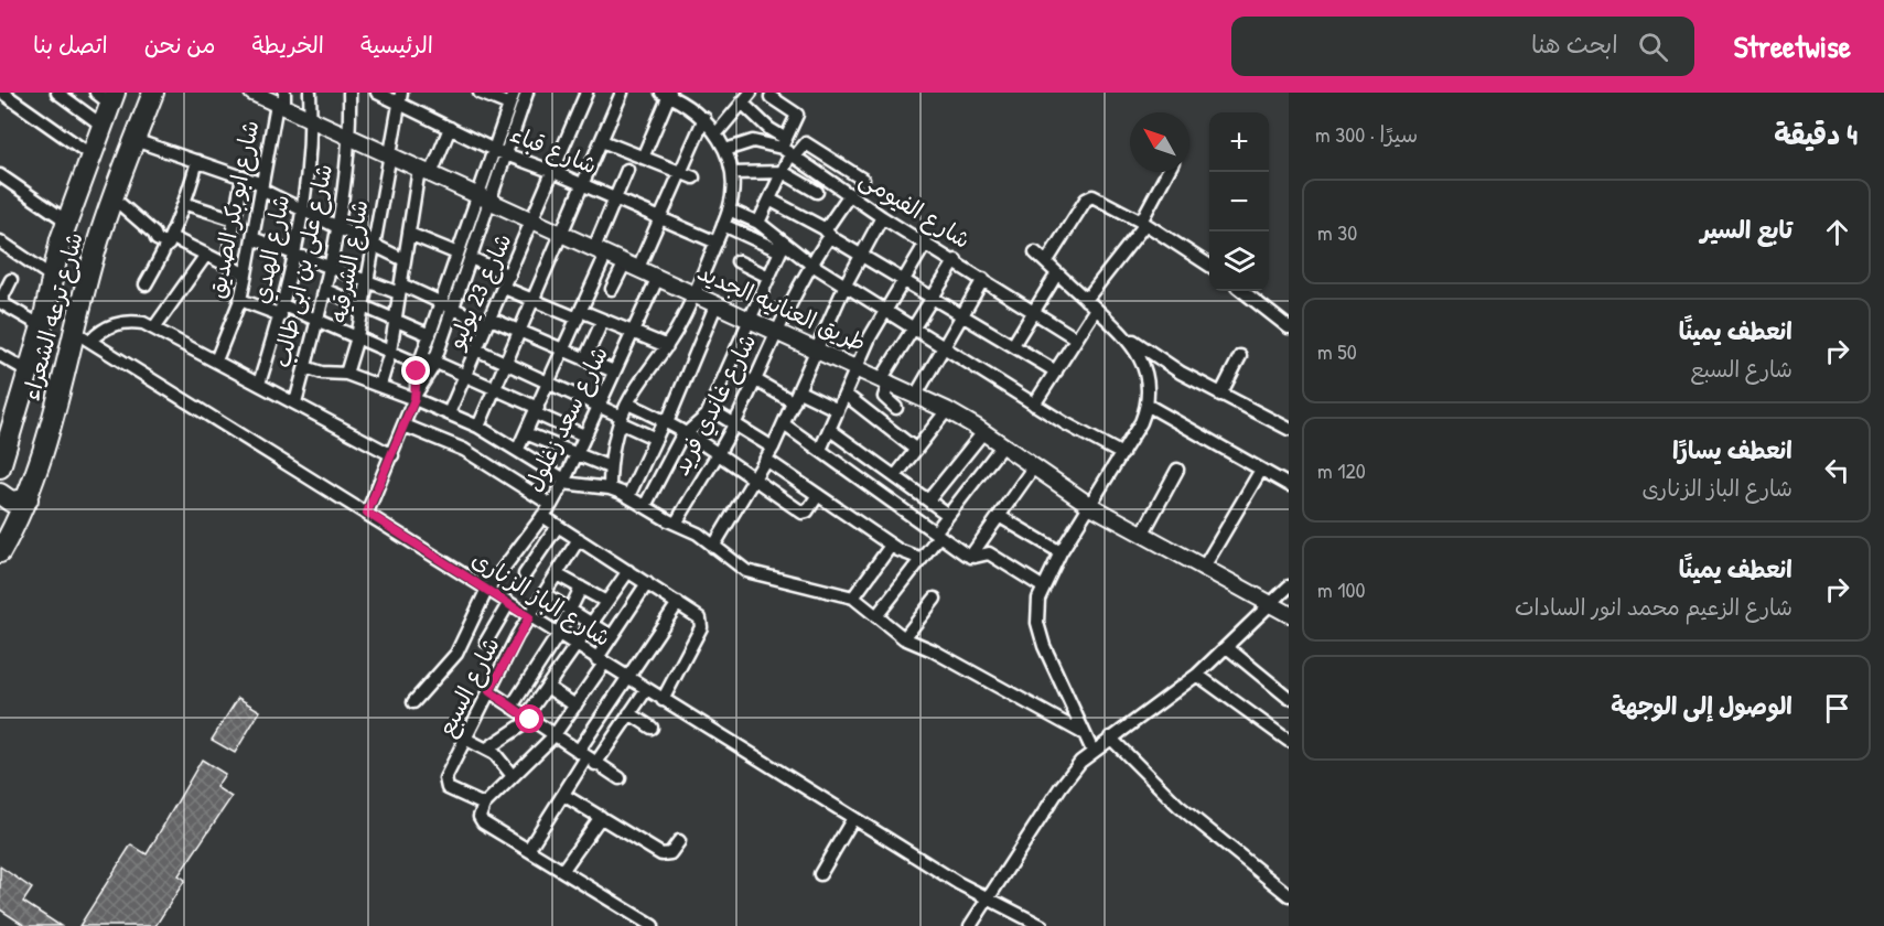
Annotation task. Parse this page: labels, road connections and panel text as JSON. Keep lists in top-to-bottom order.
{
  "streets": {
    "highway": ["شارع ترعه الشعراء"],
    "street": [
      "شارع قباء",
      "شارع ابو بكر الصديق",
      "شارع الفيومى",
      "شارع الهدي",
      "شارع الشرقيه",
      "شارع على بن ابى طالب",
      "شارع 23 يوليو",
      "طريق العنانيه الجديد",
      "شارع غاندي فريد",
      "شارع سعد زغلول",
      "شارع الباز الزنارى",
      "شارع السبع"
    ]
  },
  "crossings": [
    ["شارع قباء", "شارع الشرقيه"],
    ["شارع قباء", "شارع 23 يوليو"],
    ["شارع ابو بكر الصديق", "طريق العنانيه الجديد"],
    ["شارع الفيومى", "شارع غاندي فريد"],
    ["شارع الهدي", "طريق العنانيه الجديد"],
    ["شارع الشرقيه", "طريق العنانيه الجديد"],
    ["شارع على بن ابى طالب", "طريق العنانيه الجديد"],
    ["شارع 23 يوليو", "طريق العنانيه الجديد"],
    ["طريق العنانيه الجديد", "شارع غاندي فريد"],
    ["طريق العنانيه الجديد", "شارع سعد زغلول"],
    ["شارع ترعه الشعراء", "شارع الباز الزنارى"],
    ["شارع سعد زغلول", "شارع الباز الزنارى"],
    ["شارع الباز الزنارى", "شارع السبع"]
  ],
  "north": "top left",
  "page": {
    "header": "Streetwise",
    "search": "ابحث هنا",
    "nav": [
      "الرئيسية",
      "الخريطة",
      "من نحن",
      "اتصل بنا"
    ],
    "heading": ["4 دقيقة", "سيرًا · 300 m"],
    "map_buttons": ["+", "−"],
    "list": [
      ["تابع السير", "30 m"],
      ["انعطف يمينًا", "شارع السبع", "50 m"],
      ["انعطف يسارًا", "شارع الباز الزنارى", "120 m"],
      ["انعطف يمينًا", "شارع الزعيم محمد انور السادات", "100 m"],
      "الوصول إلى الوجهة"
    ]
  }
}
